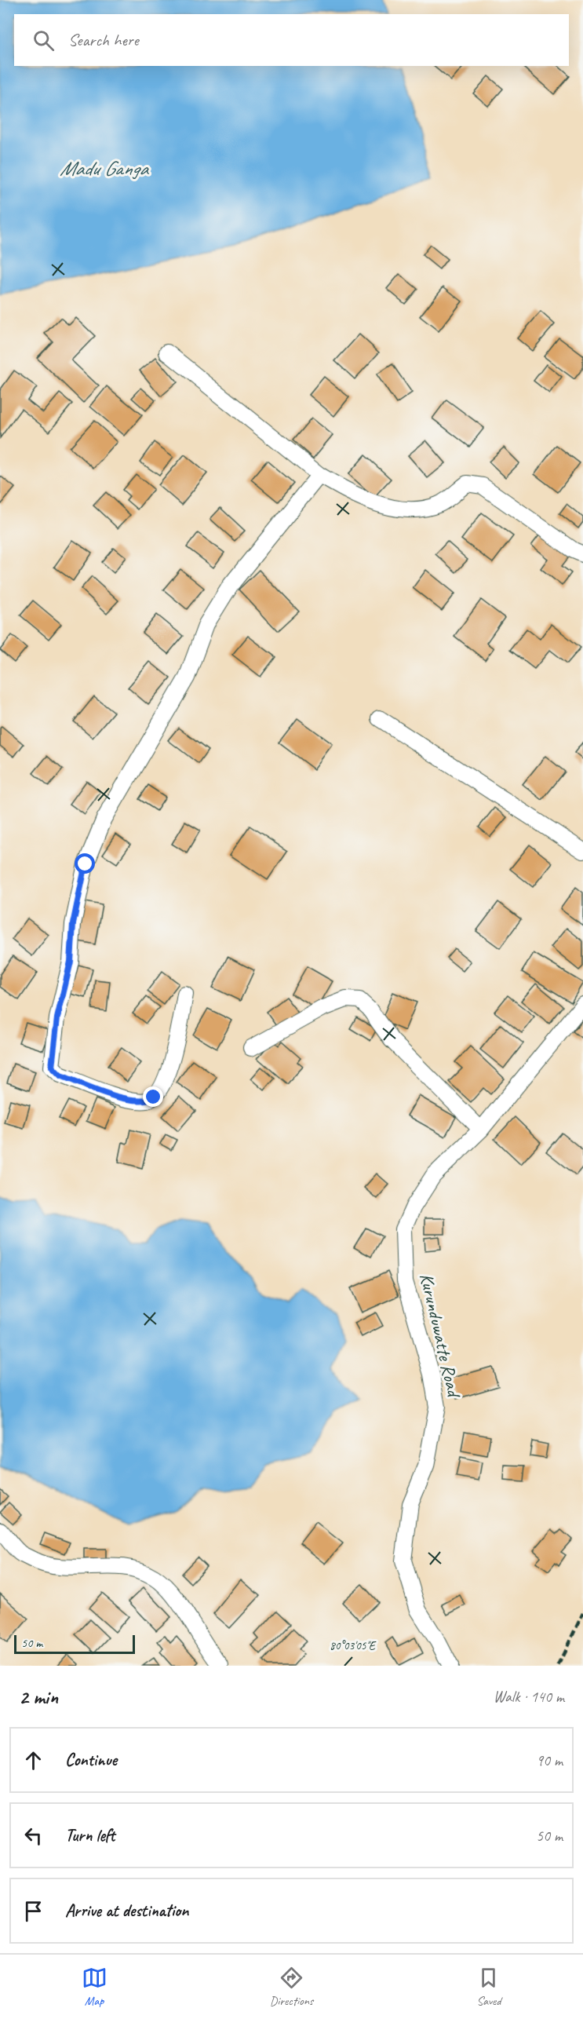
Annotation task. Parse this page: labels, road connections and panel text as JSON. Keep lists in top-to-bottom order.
{
  "streets": {
    "street": ["Kurunduwatte Road"]
  },
  "water": ["Madu Ganga"],
  "scale_bar": "50 m",
  "page": {
    "search": "Search here",
    "scale": "50 m",
    "heading": ["2 min", "Walk · 140 m"],
    "list": [
      ["Continue", "90 m"],
      ["Turn left", "50 m"],
      "Arrive at destination"
    ],
    "nav": ["Map", "Directions", "Saved"]
  },
  "coordinates": ["80°03'05\"E"]
}
